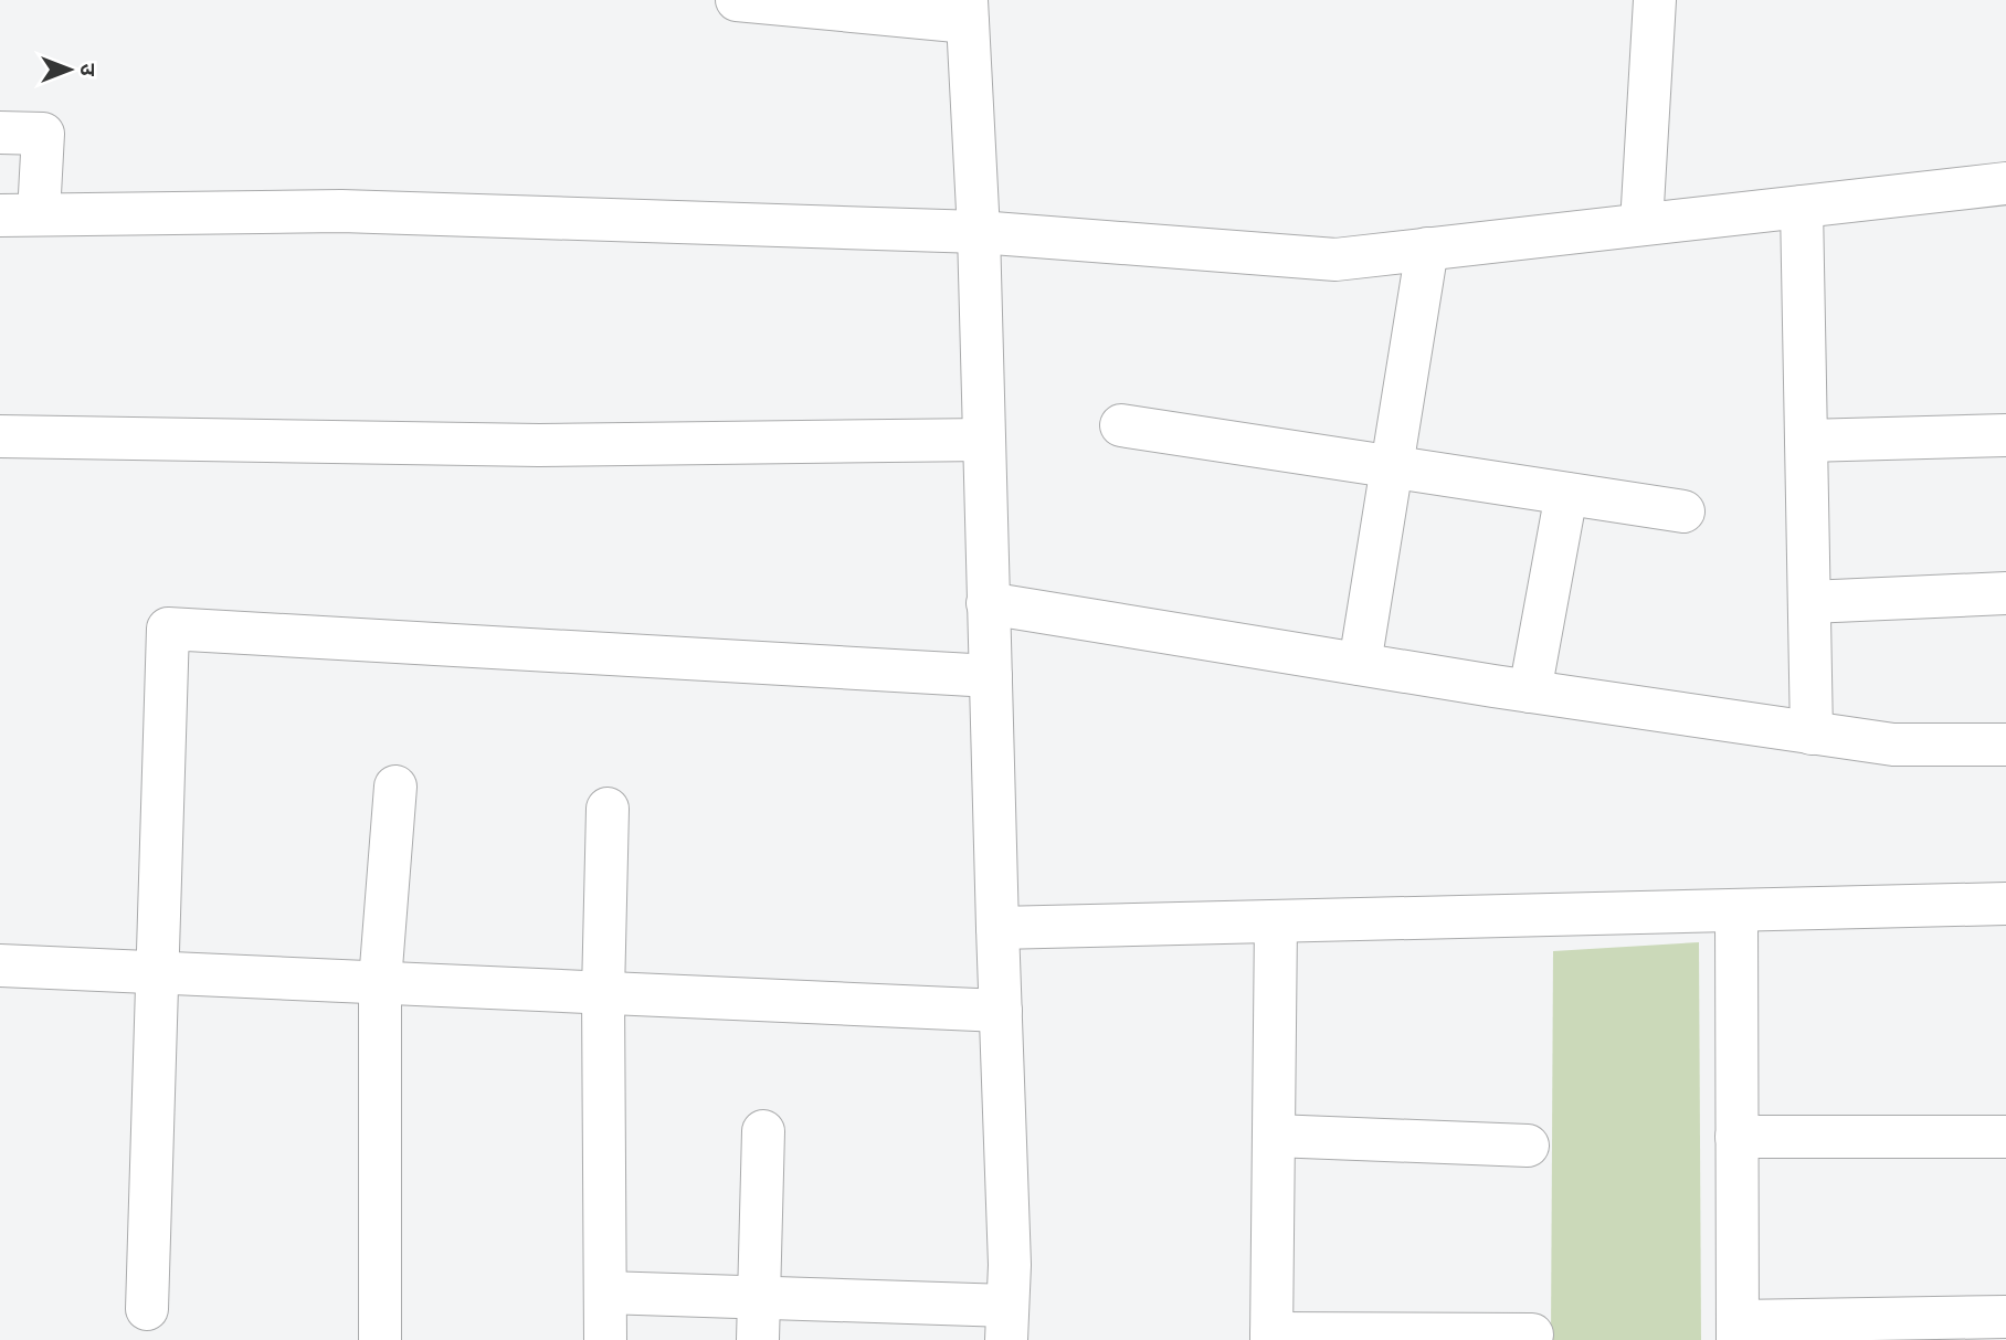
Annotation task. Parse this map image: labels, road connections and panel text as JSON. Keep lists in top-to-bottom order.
{
  "north": "right"
}
